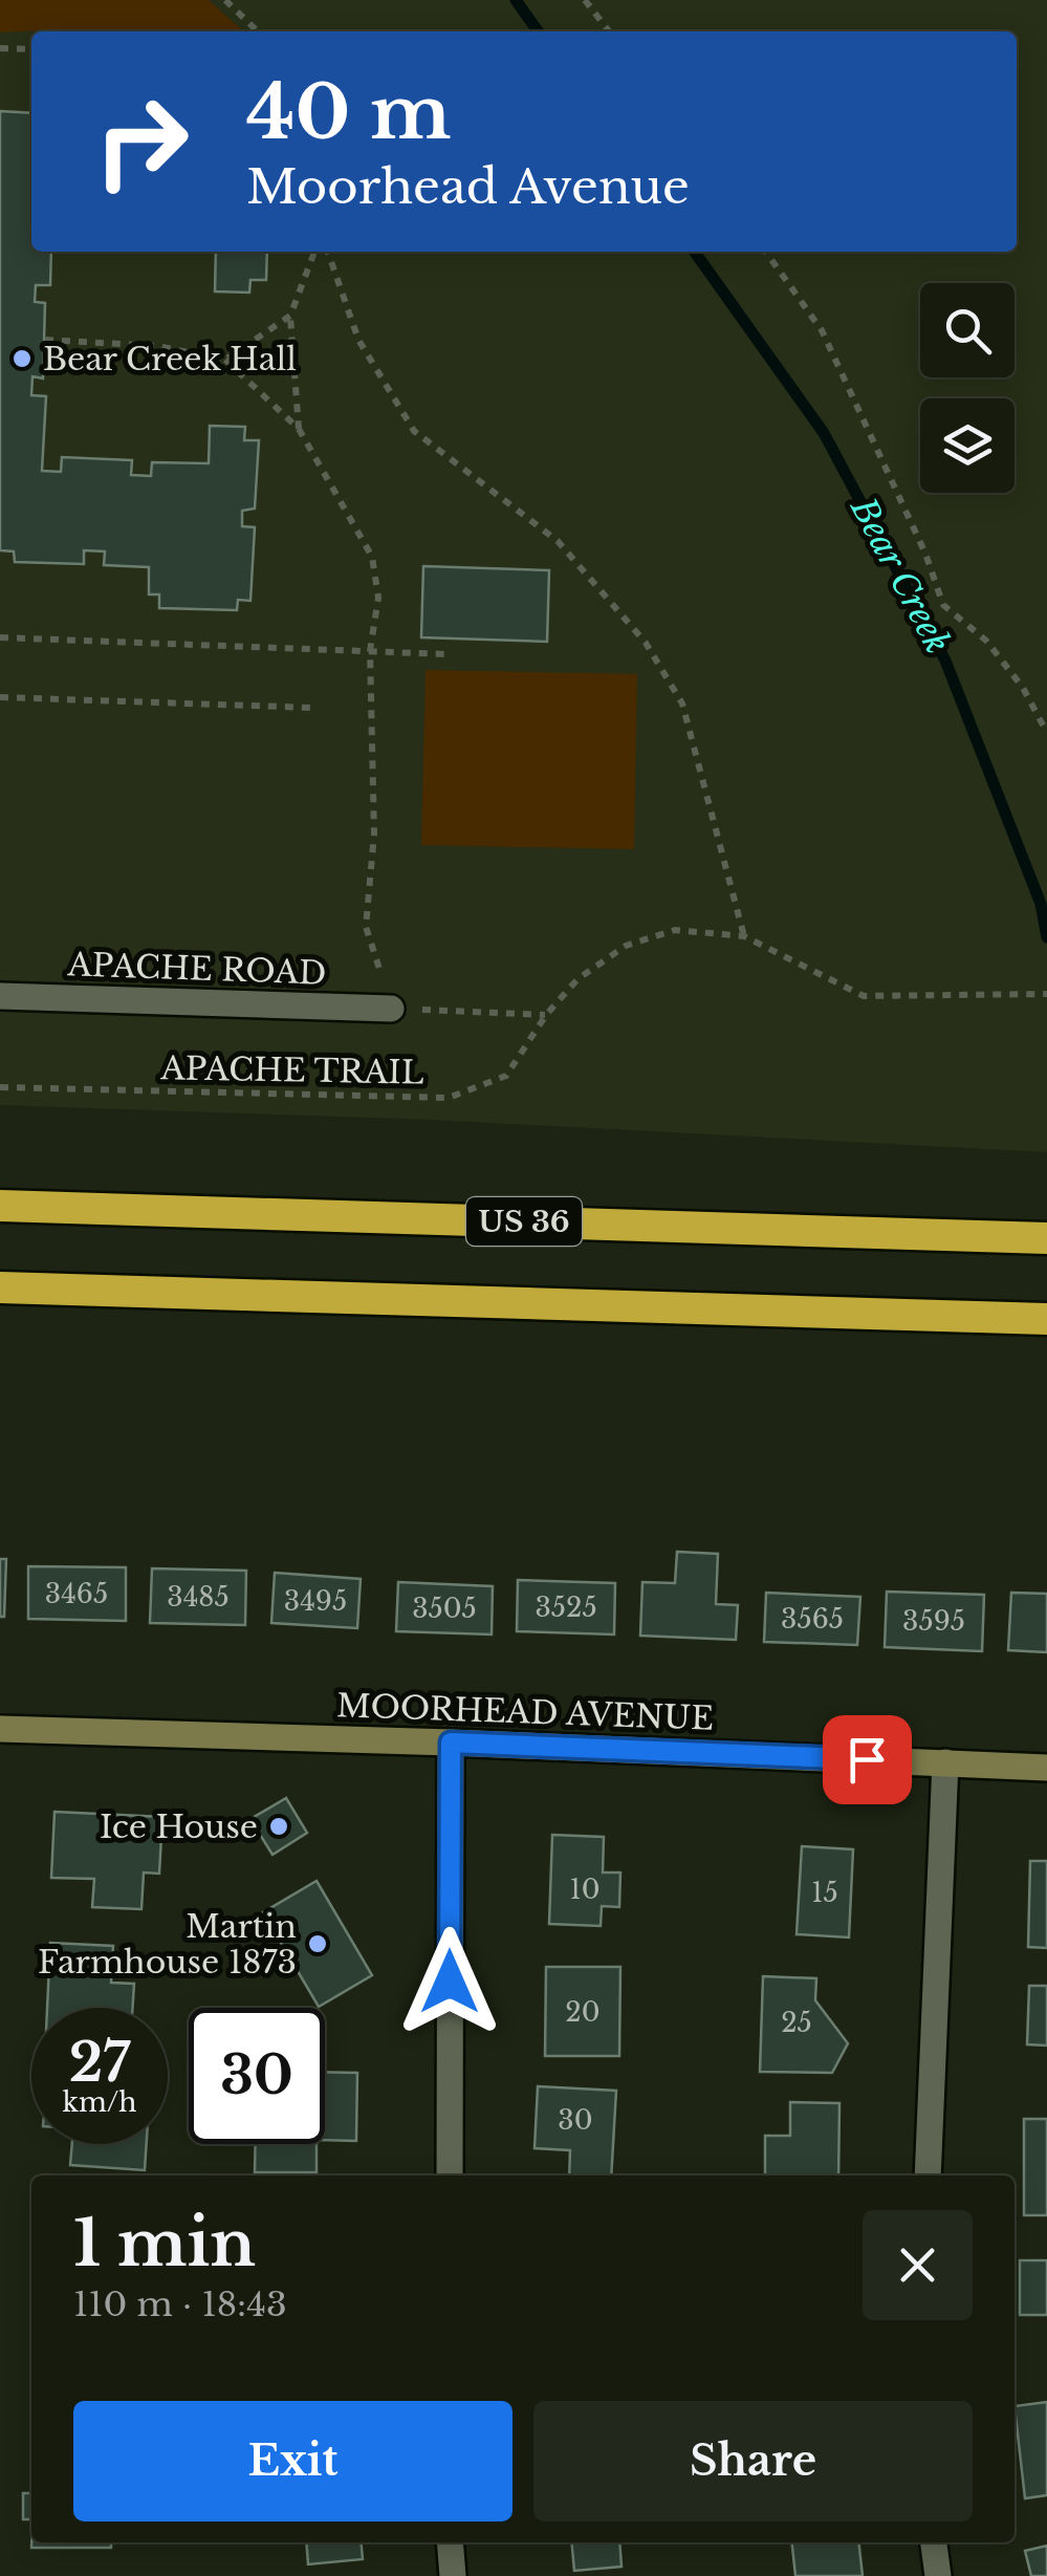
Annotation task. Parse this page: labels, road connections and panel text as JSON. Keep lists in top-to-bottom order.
{
  "streets": {
    "highway": ["US 36"],
    "street": ["APACHE ROAD", "MOORHEAD AVENUE"],
    "path": ["APACHE TRAIL"]
  },
  "crossings": [
    ["APACHE ROAD", "APACHE TRAIL"]
  ],
  "water": ["Bear Creek"],
  "places": ["Bear Creek Hall", "Ice House", "Martin Farmhouse 1873"],
  "house_numbers": [
    "3465",
    "3485",
    "3495",
    "3525",
    "3505",
    "3565",
    "3595",
    "10",
    "15",
    "20",
    "25",
    "30"
  ],
  "page": {
    "turn": ["40 m", "Moorhead Avenue"],
    "speed": "27 km/h",
    "limit": "30",
    "heading": ["1 min", "110 m · 18:43"],
    "buttons": ["Exit", "Share"]
  }
}
